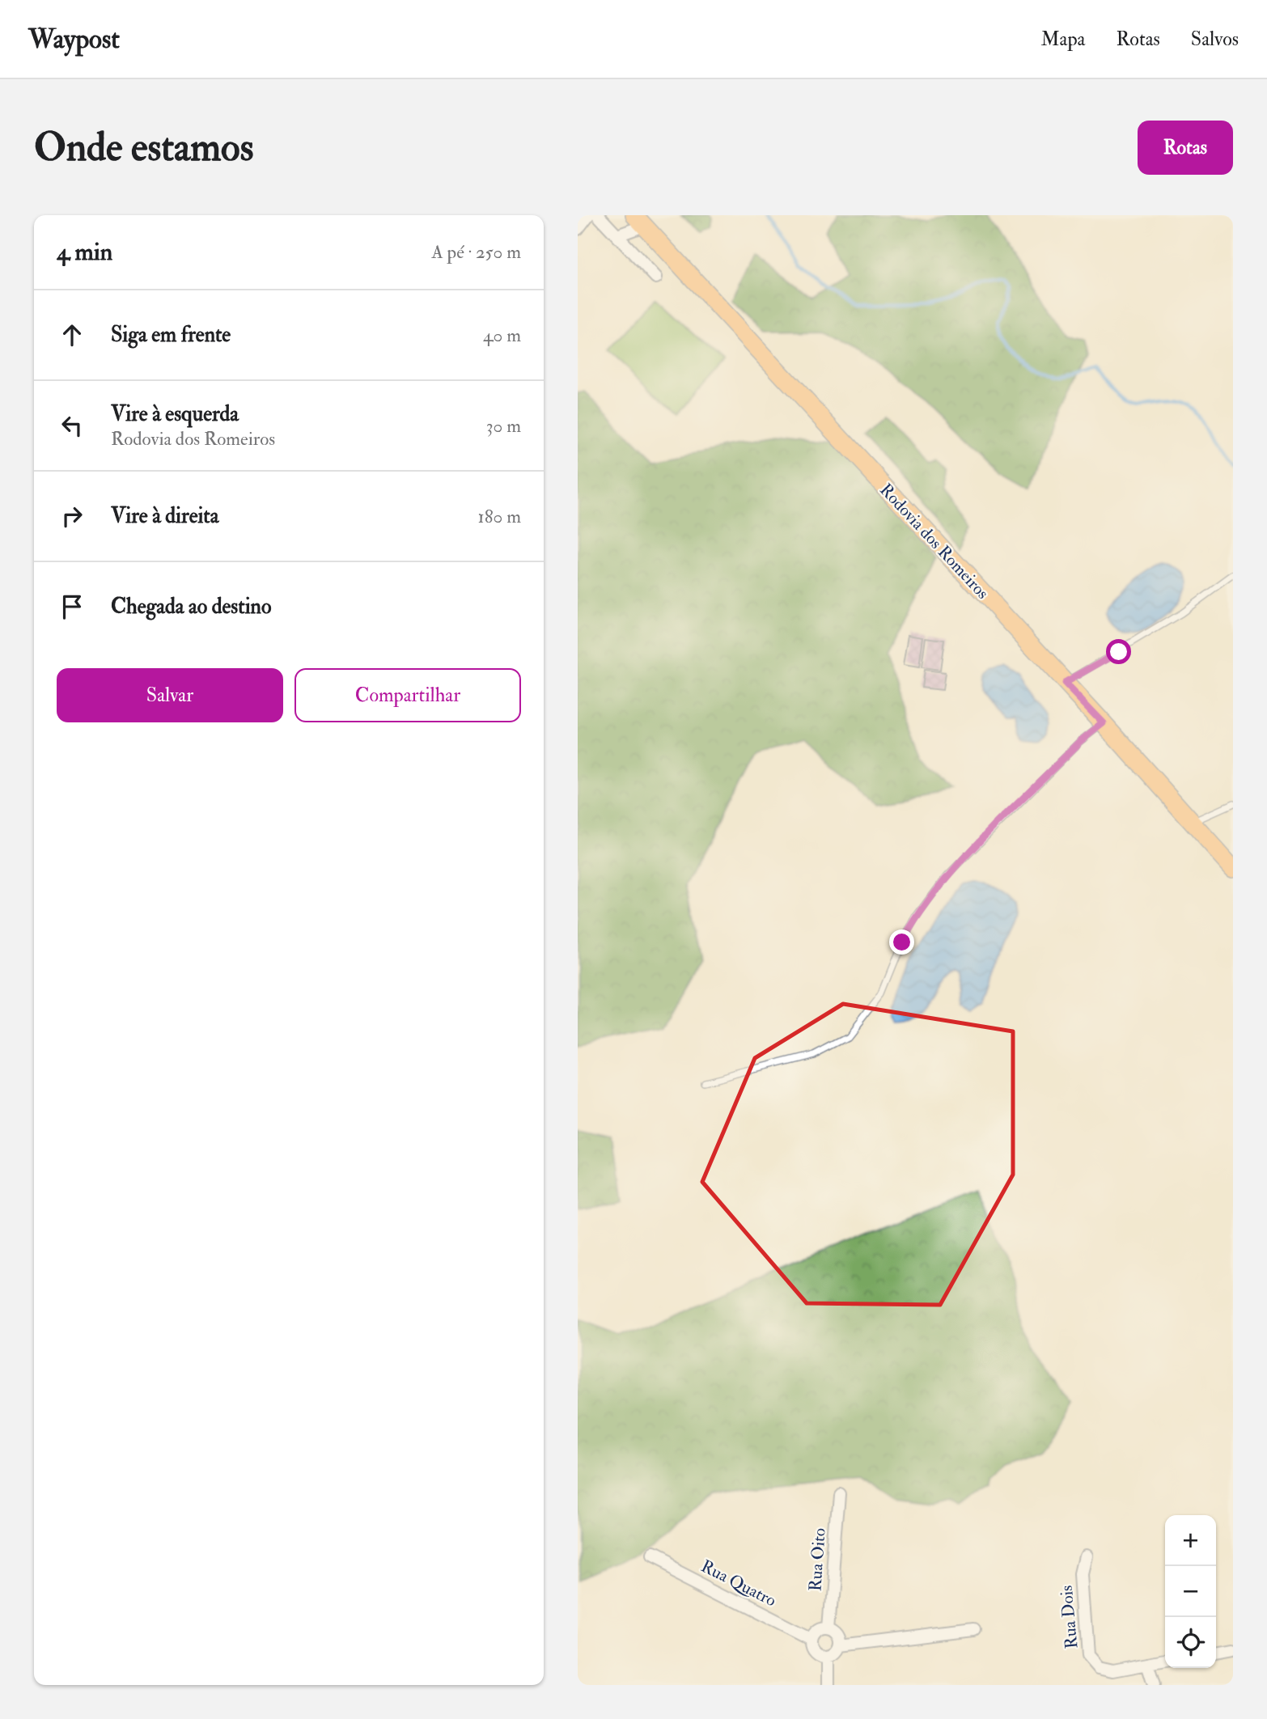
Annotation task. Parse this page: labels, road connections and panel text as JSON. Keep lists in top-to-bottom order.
{
  "streets": {
    "main road": ["Rodovia dos Romeiros"],
    "street": ["Rua Oito", "Rua Quatro", "Rua Dois"]
  },
  "crossings": [
    ["Rua Oito", "Rua Quatro"]
  ],
  "page": {
    "header": "Waypost",
    "nav": ["Mapa", "Rotas", "Salvos"],
    "buttons": [
      "Rotas",
      ["Salvar", "Compartilhar"]
    ],
    "title": "Onde estamos",
    "heading": ["4 min", "A pé · 250 m"],
    "list": [
      ["Siga em frente", "40 m"],
      ["Vire à esquerda", "Rodovia dos Romeiros", "30 m"],
      ["Vire à direita", "180 m"],
      "Chegada ao destino"
    ],
    "map_buttons": ["+", "−"]
  }
}
